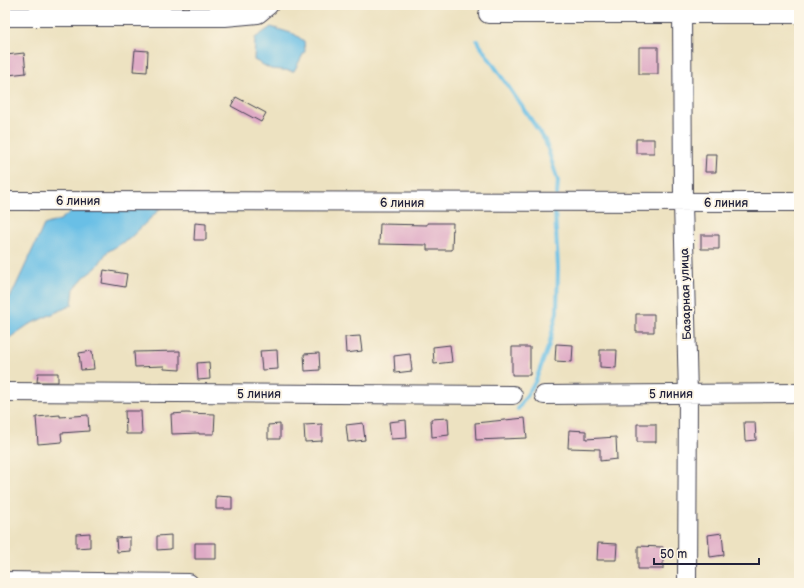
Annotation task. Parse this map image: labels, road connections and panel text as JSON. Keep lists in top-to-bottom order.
{
  "streets": {
    "street": ["6 линия", "Базарная улица", "5 линия"]
  },
  "crossings": [
    ["6 линия", "Базарная улица"],
    ["Базарная улица", "5 линия"]
  ],
  "scale_bar": "50 m"
}
